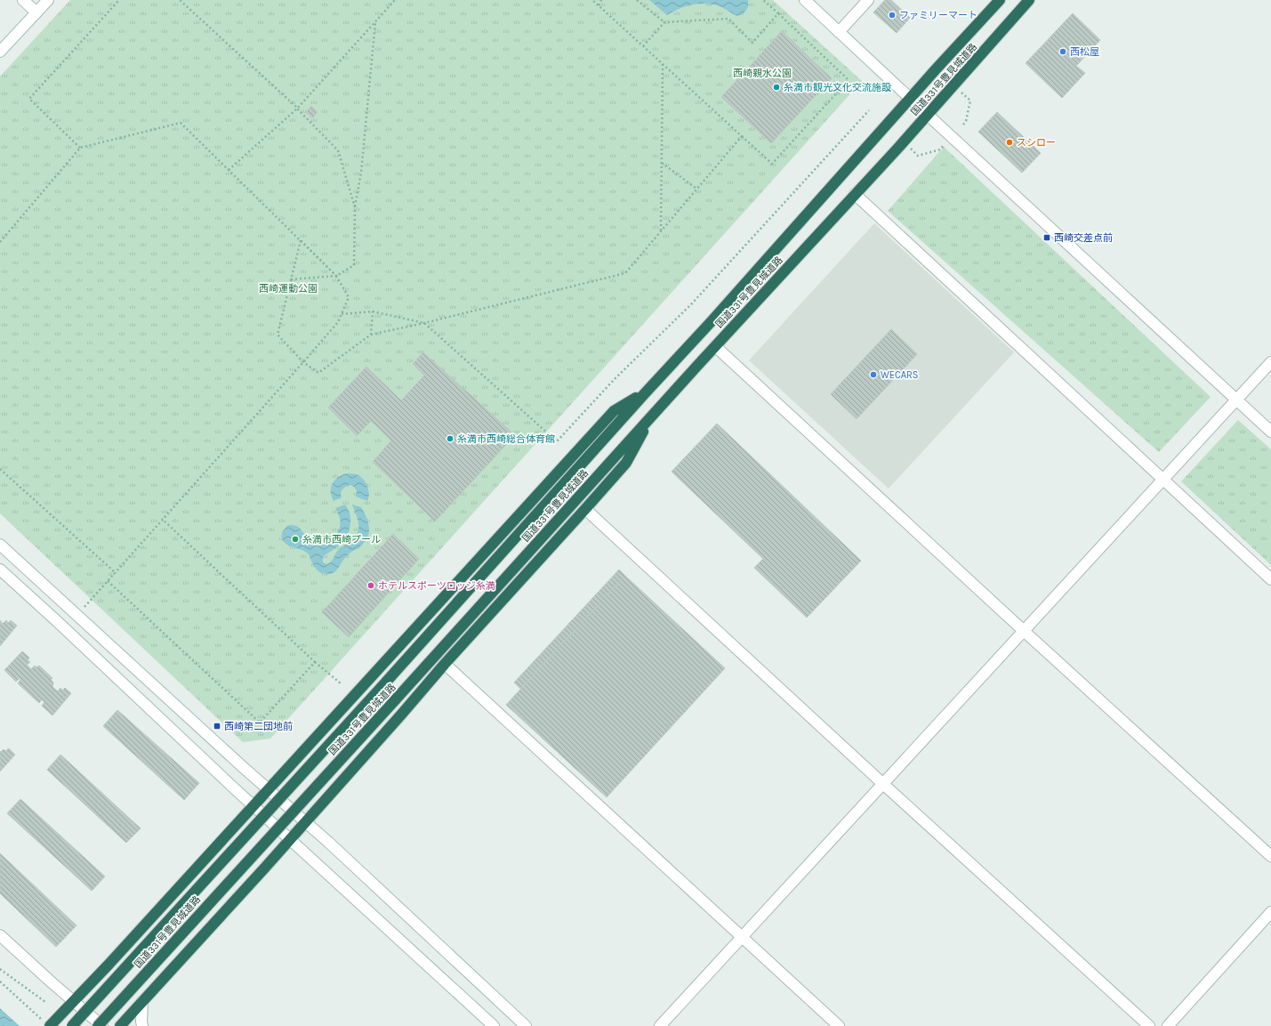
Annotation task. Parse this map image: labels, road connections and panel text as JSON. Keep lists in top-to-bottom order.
{
  "streets": {
    "highway": ["国道331号豊見城道路"]
  },
  "parks": ["西崎親水公園", "西崎運動公園"],
  "places": {
    "other": [
      "ファミリーマート",
      "西松屋",
      "糸満市観光文化交流施設",
      "スシロー",
      "WECARS",
      "糸満市西崎総合体育館",
      "糸満市西崎プール",
      "ホテルスポーツロッジ糸満"
    ],
    "transit": ["西崎交差点前", "西崎第二団地前"]
  }
}
